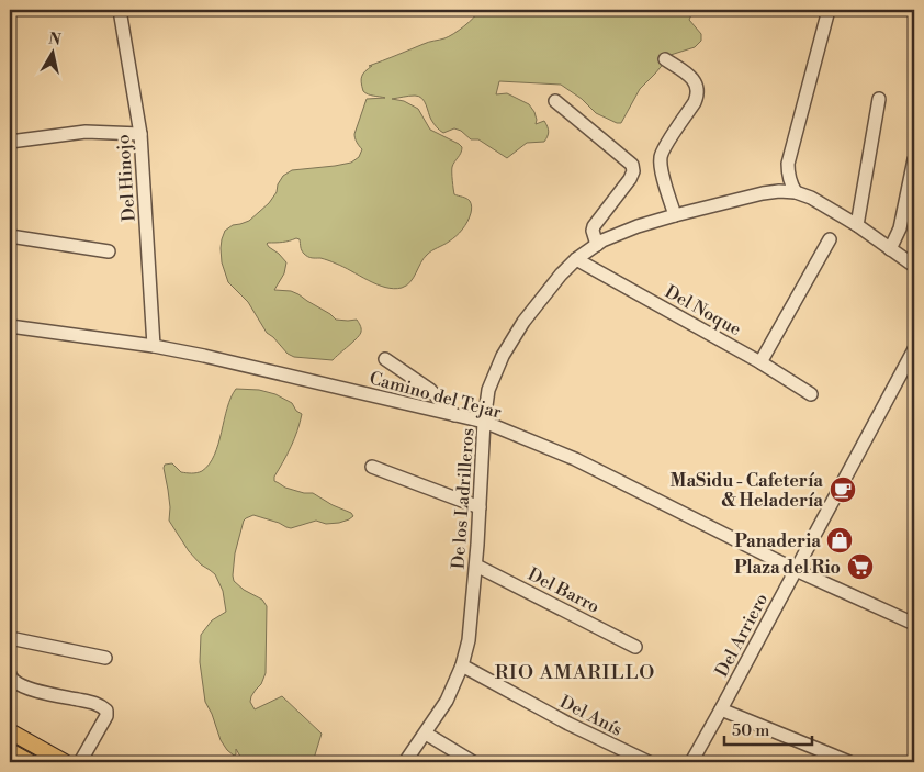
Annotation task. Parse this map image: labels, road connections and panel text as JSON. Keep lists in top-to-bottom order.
{
  "streets": {
    "street": [
      "Del Hinojo",
      "Del Noque",
      "Camino del Tejar",
      "De los Ladrilleros",
      "Del Barro",
      "Del Arriero",
      "Del Anís"
    ]
  },
  "crossings": [
    ["Del Hinojo", "Camino del Tejar"],
    ["Del Noque", "De los Ladrilleros"],
    ["Camino del Tejar", "De los Ladrilleros"],
    ["Camino del Tejar", "Del Arriero"],
    ["De los Ladrilleros", "Del Barro"],
    ["De los Ladrilleros", "Del Anís"]
  ],
  "districts": ["RIO AMARILLO"],
  "places": {
    "cafe": ["MaSidu - Cafetería & Heladería"],
    "shop": ["Panaderia"],
    "supermarket": ["Plaza del Rio"]
  },
  "scale_bar": "50 m",
  "north": "top"
}
